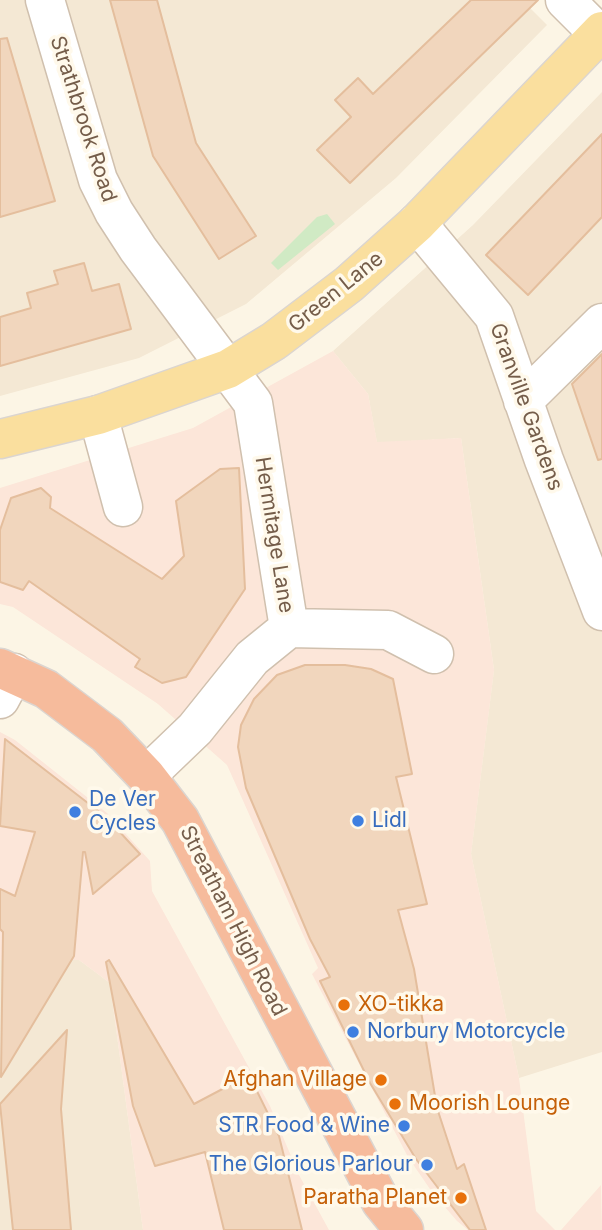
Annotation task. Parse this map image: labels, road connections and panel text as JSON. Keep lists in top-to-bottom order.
{
  "streets": {
    "highway": ["Streatham High Road"],
    "main road": ["Green Lane"],
    "street": ["Strathbrook Road", "Granville Gardens", "Hermitage Lane"]
  },
  "crossings": [
    ["Strathbrook Road", "Green Lane"],
    ["Strathbrook Road", "Hermitage Lane"],
    ["Green Lane", "Granville Gardens"],
    ["Green Lane", "Hermitage Lane"],
    ["Hermitage Lane", "Streatham High Road"]
  ],
  "places": [
    "De Ver Cycles",
    "Lidl",
    "XO-tikka",
    "Norbury Motorcycle",
    "Afghan Village",
    "Moorish Lounge",
    "STR Food & Wine",
    "The Glorious Parlour",
    "Paratha Planet"
  ]
}
